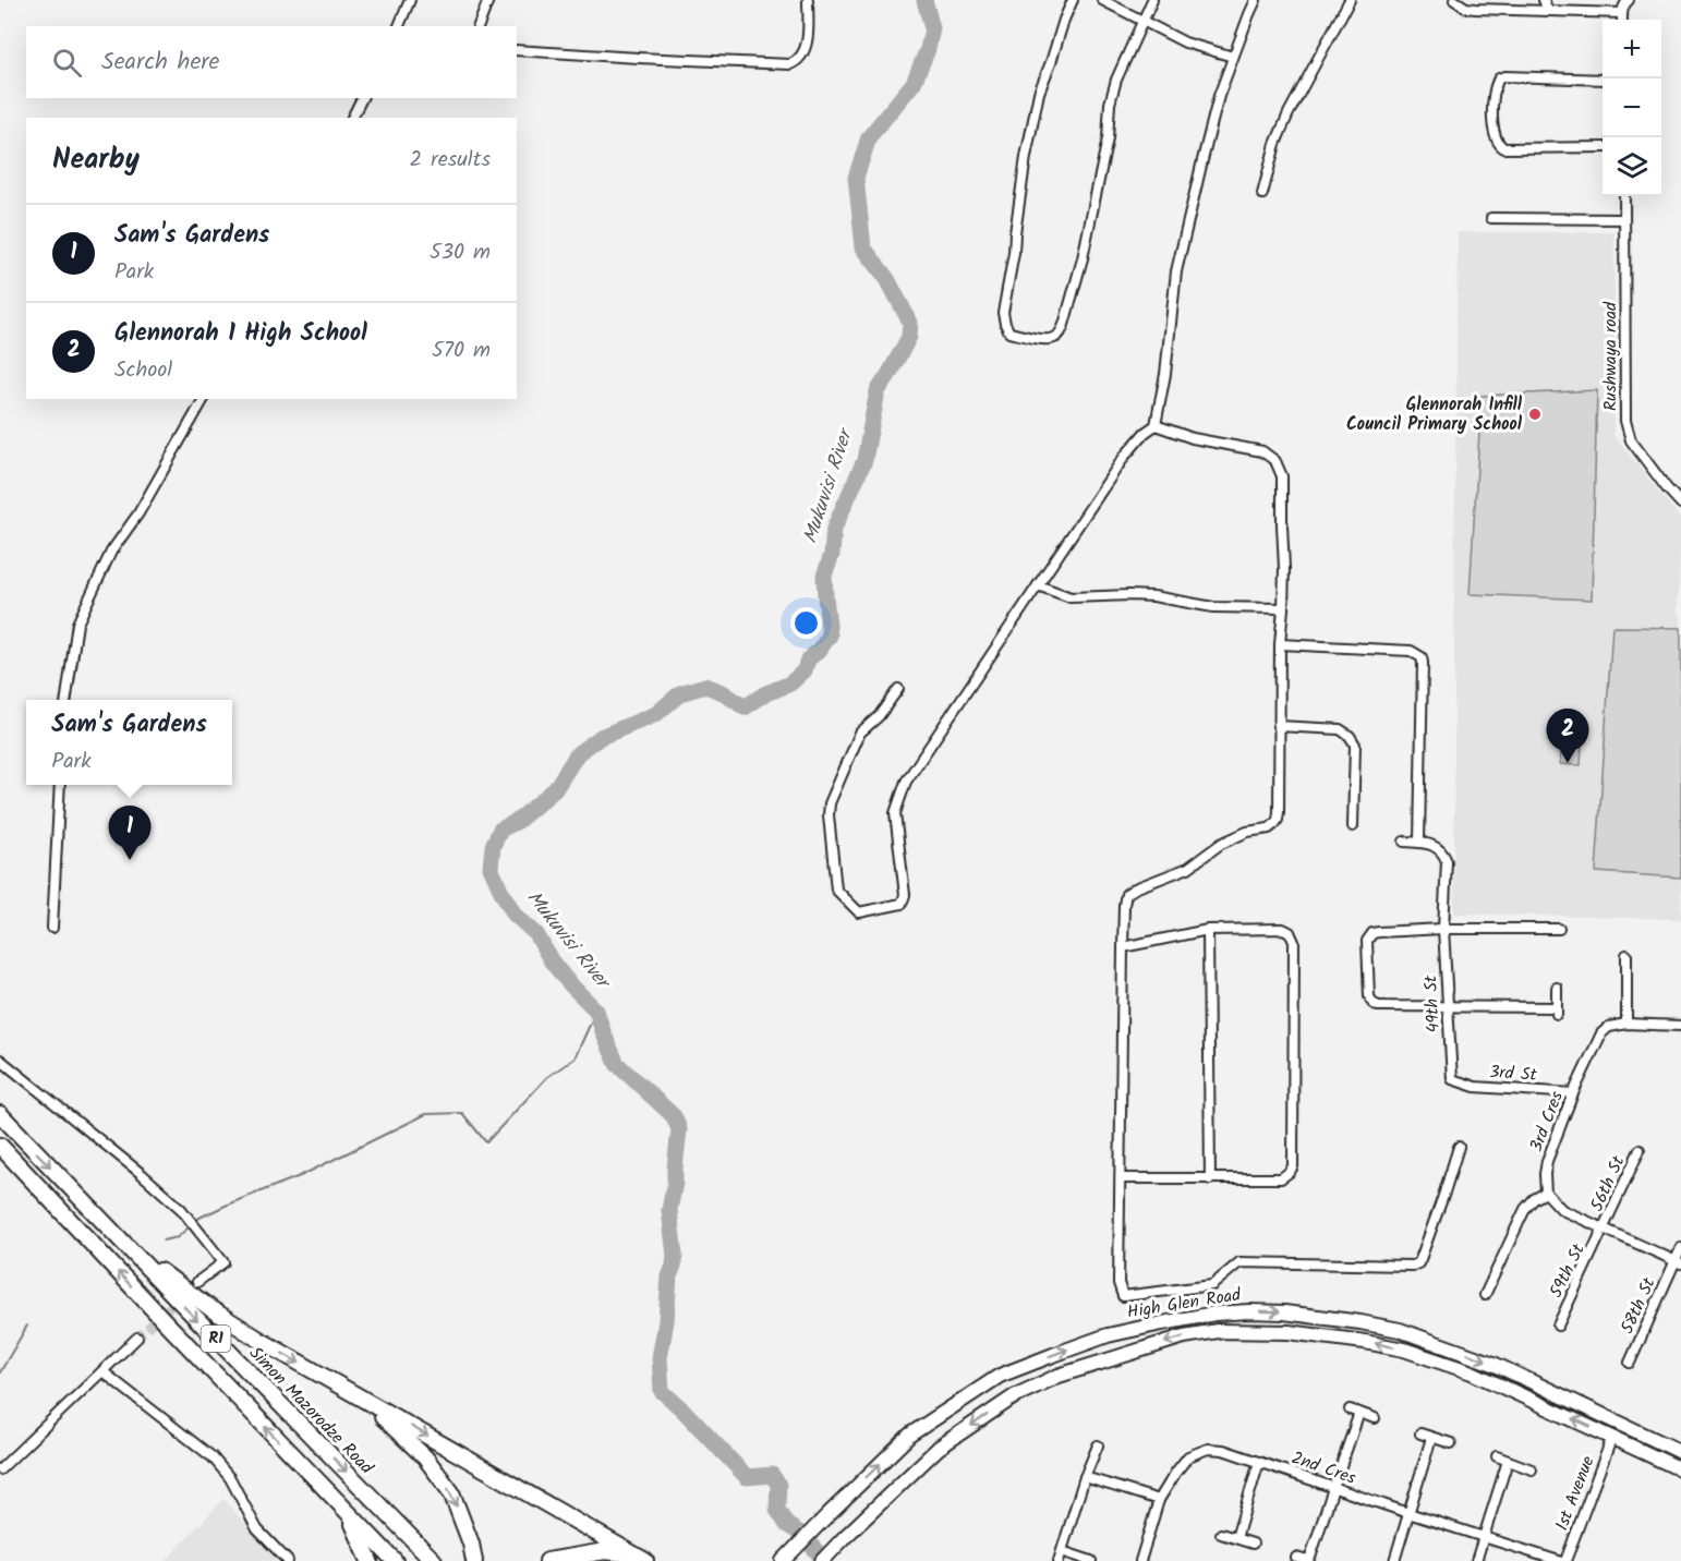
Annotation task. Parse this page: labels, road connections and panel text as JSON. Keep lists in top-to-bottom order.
{
  "streets": {
    "highway": ["R1", "Simon Mazorodze Road"],
    "main road": ["High Glen Road"],
    "street": [
      "Rushwaya road",
      "49th St",
      "3rd St",
      "3rd Cres",
      "56th St",
      "59th St",
      "58th St",
      "2nd Cres",
      "1st Avenue"
    ]
  },
  "crossings": [
    ["49th St", "3rd St"],
    ["3rd St", "3rd Cres"],
    ["56th St", "59th St"],
    ["High Glen Road", "1st Avenue"]
  ],
  "water": ["Mukuvisi River"],
  "places": ["Glennorah Infill Council Primary School"],
  "page": {
    "map_buttons": ["+", "−"],
    "search": "Search here",
    "heading": ["Nearby", "2 results"],
    "list": [
      {
        "mark": "1",
        "name": "Sam's Gardens",
        "note": "Park",
        "value": "530 m"
      },
      {
        "mark": "2",
        "name": "Glennorah 1 High School",
        "note": "School",
        "value": "570 m"
      }
    ],
    "popup": ["Sam's Gardens", "Park"],
    "pins": ["2", "1"]
  }
}
